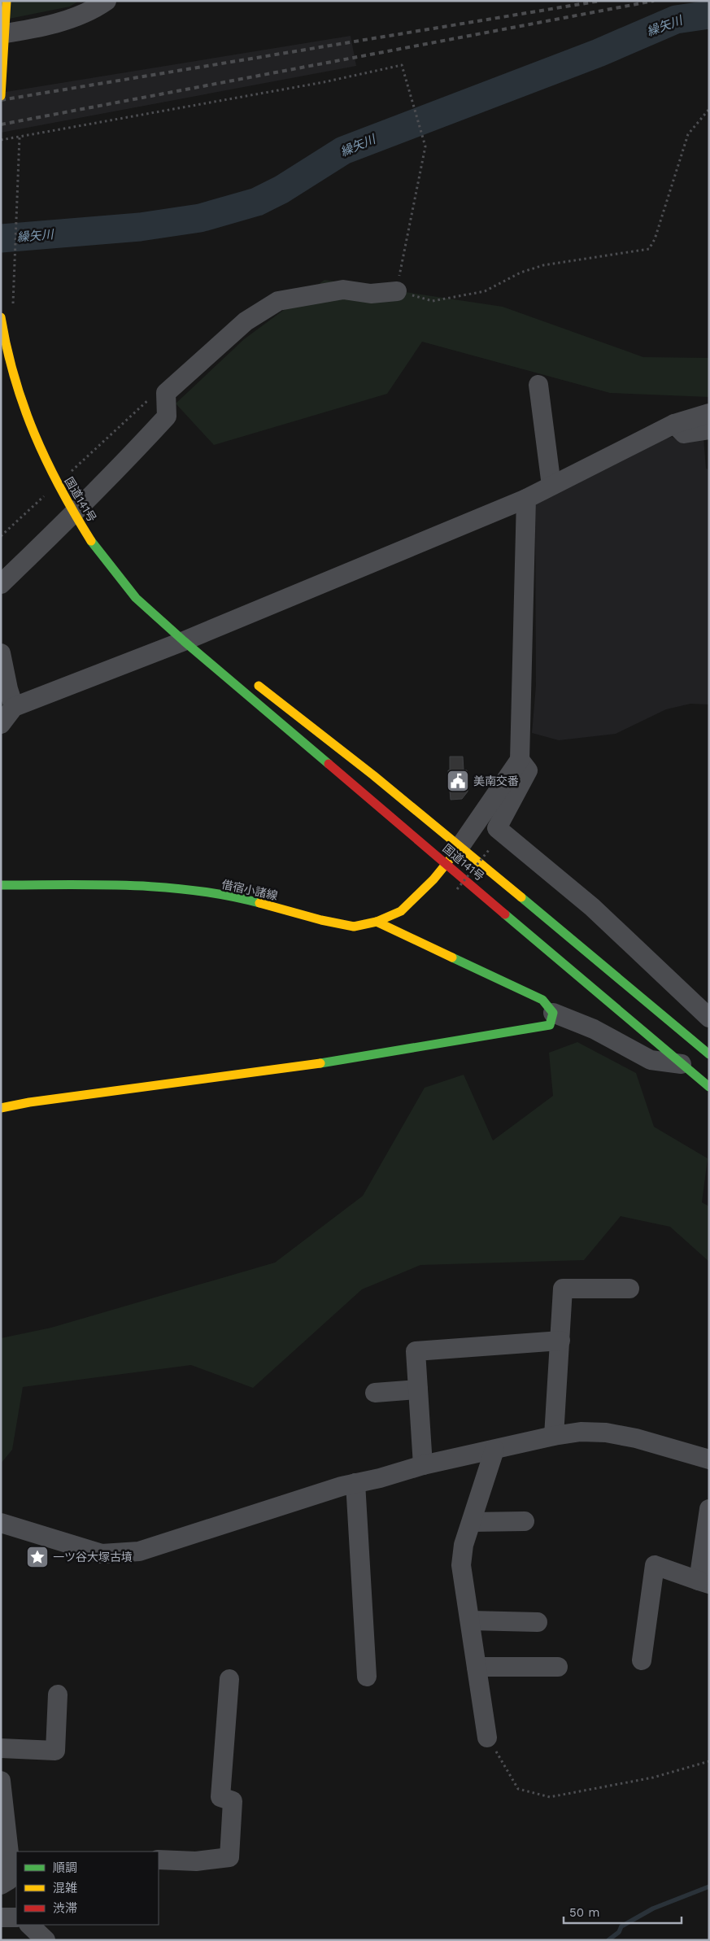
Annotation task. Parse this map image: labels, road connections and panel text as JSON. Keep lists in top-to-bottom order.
{
  "streets": {
    "main road": ["国道141号", "借宿小諸線"]
  },
  "crossings": [
    ["国道141号", "借宿小諸線"]
  ],
  "water": ["繰矢川"],
  "places": {
    "public building": ["美南交番"],
    "place": ["一ツ谷大塚古墳"]
  },
  "legend": ["順調", "混雑", "渋滞"],
  "scale_bar": "50 m"
}
